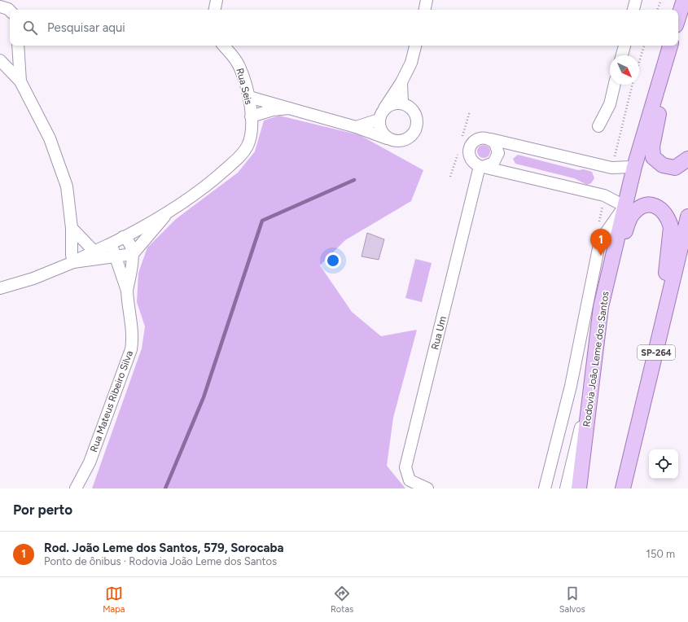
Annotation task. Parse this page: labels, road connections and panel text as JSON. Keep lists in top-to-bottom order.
{
  "streets": {
    "main road": ["SP-264", "Rodovia João Leme dos Santos"],
    "street": ["Rua Seis", "Rua Um", "Rua Mateus Ribeiro Silva"]
  },
  "north": "bottom right",
  "page": {
    "search": "Pesquisar aqui",
    "pins": "1",
    "heading": "Por perto",
    "list": [
      {
        "mark": "1",
        "name": "Rod. João Leme dos Santos, 579, Sorocaba",
        "note": "Ponto de ônibus · Rodovia João Leme dos Santos",
        "value": "150 m"
      }
    ],
    "nav": ["Mapa", "Rotas", "Salvos"]
  }
}
